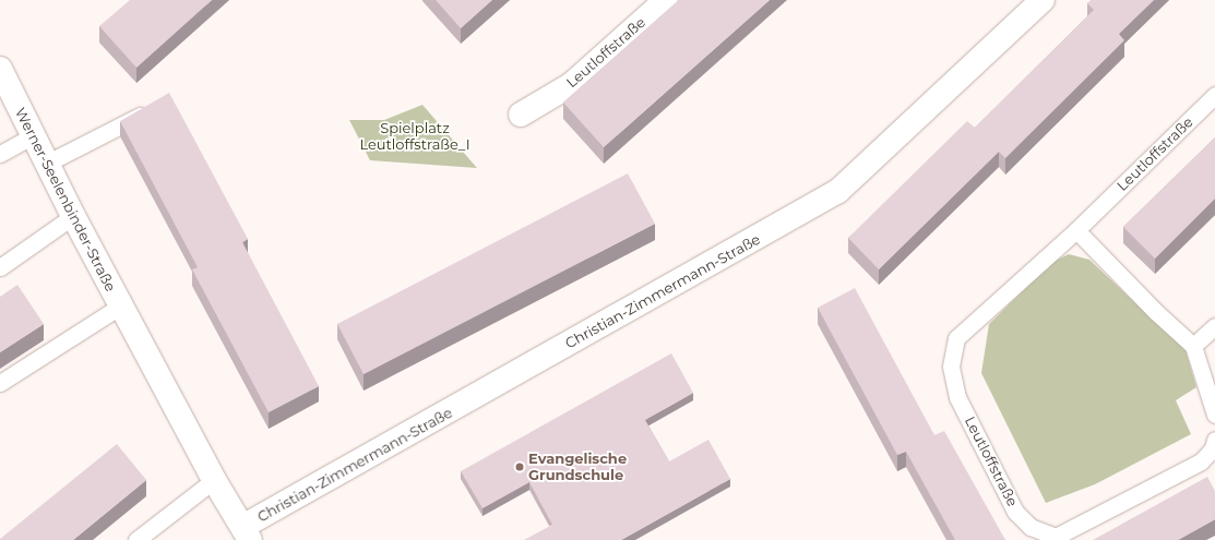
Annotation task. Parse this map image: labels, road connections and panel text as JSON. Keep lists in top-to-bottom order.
{
  "streets": {
    "street": ["Leutloffstraße", "Werner-Seelenbinder-Straße", "Christian-Zimmermann-Straße"]
  },
  "crossings": [
    ["Werner-Seelenbinder-Straße", "Christian-Zimmermann-Straße"]
  ],
  "parks": ["Spielplatz Leutloffstraße_I"],
  "places": ["Evangelische Grundschule"]
}
